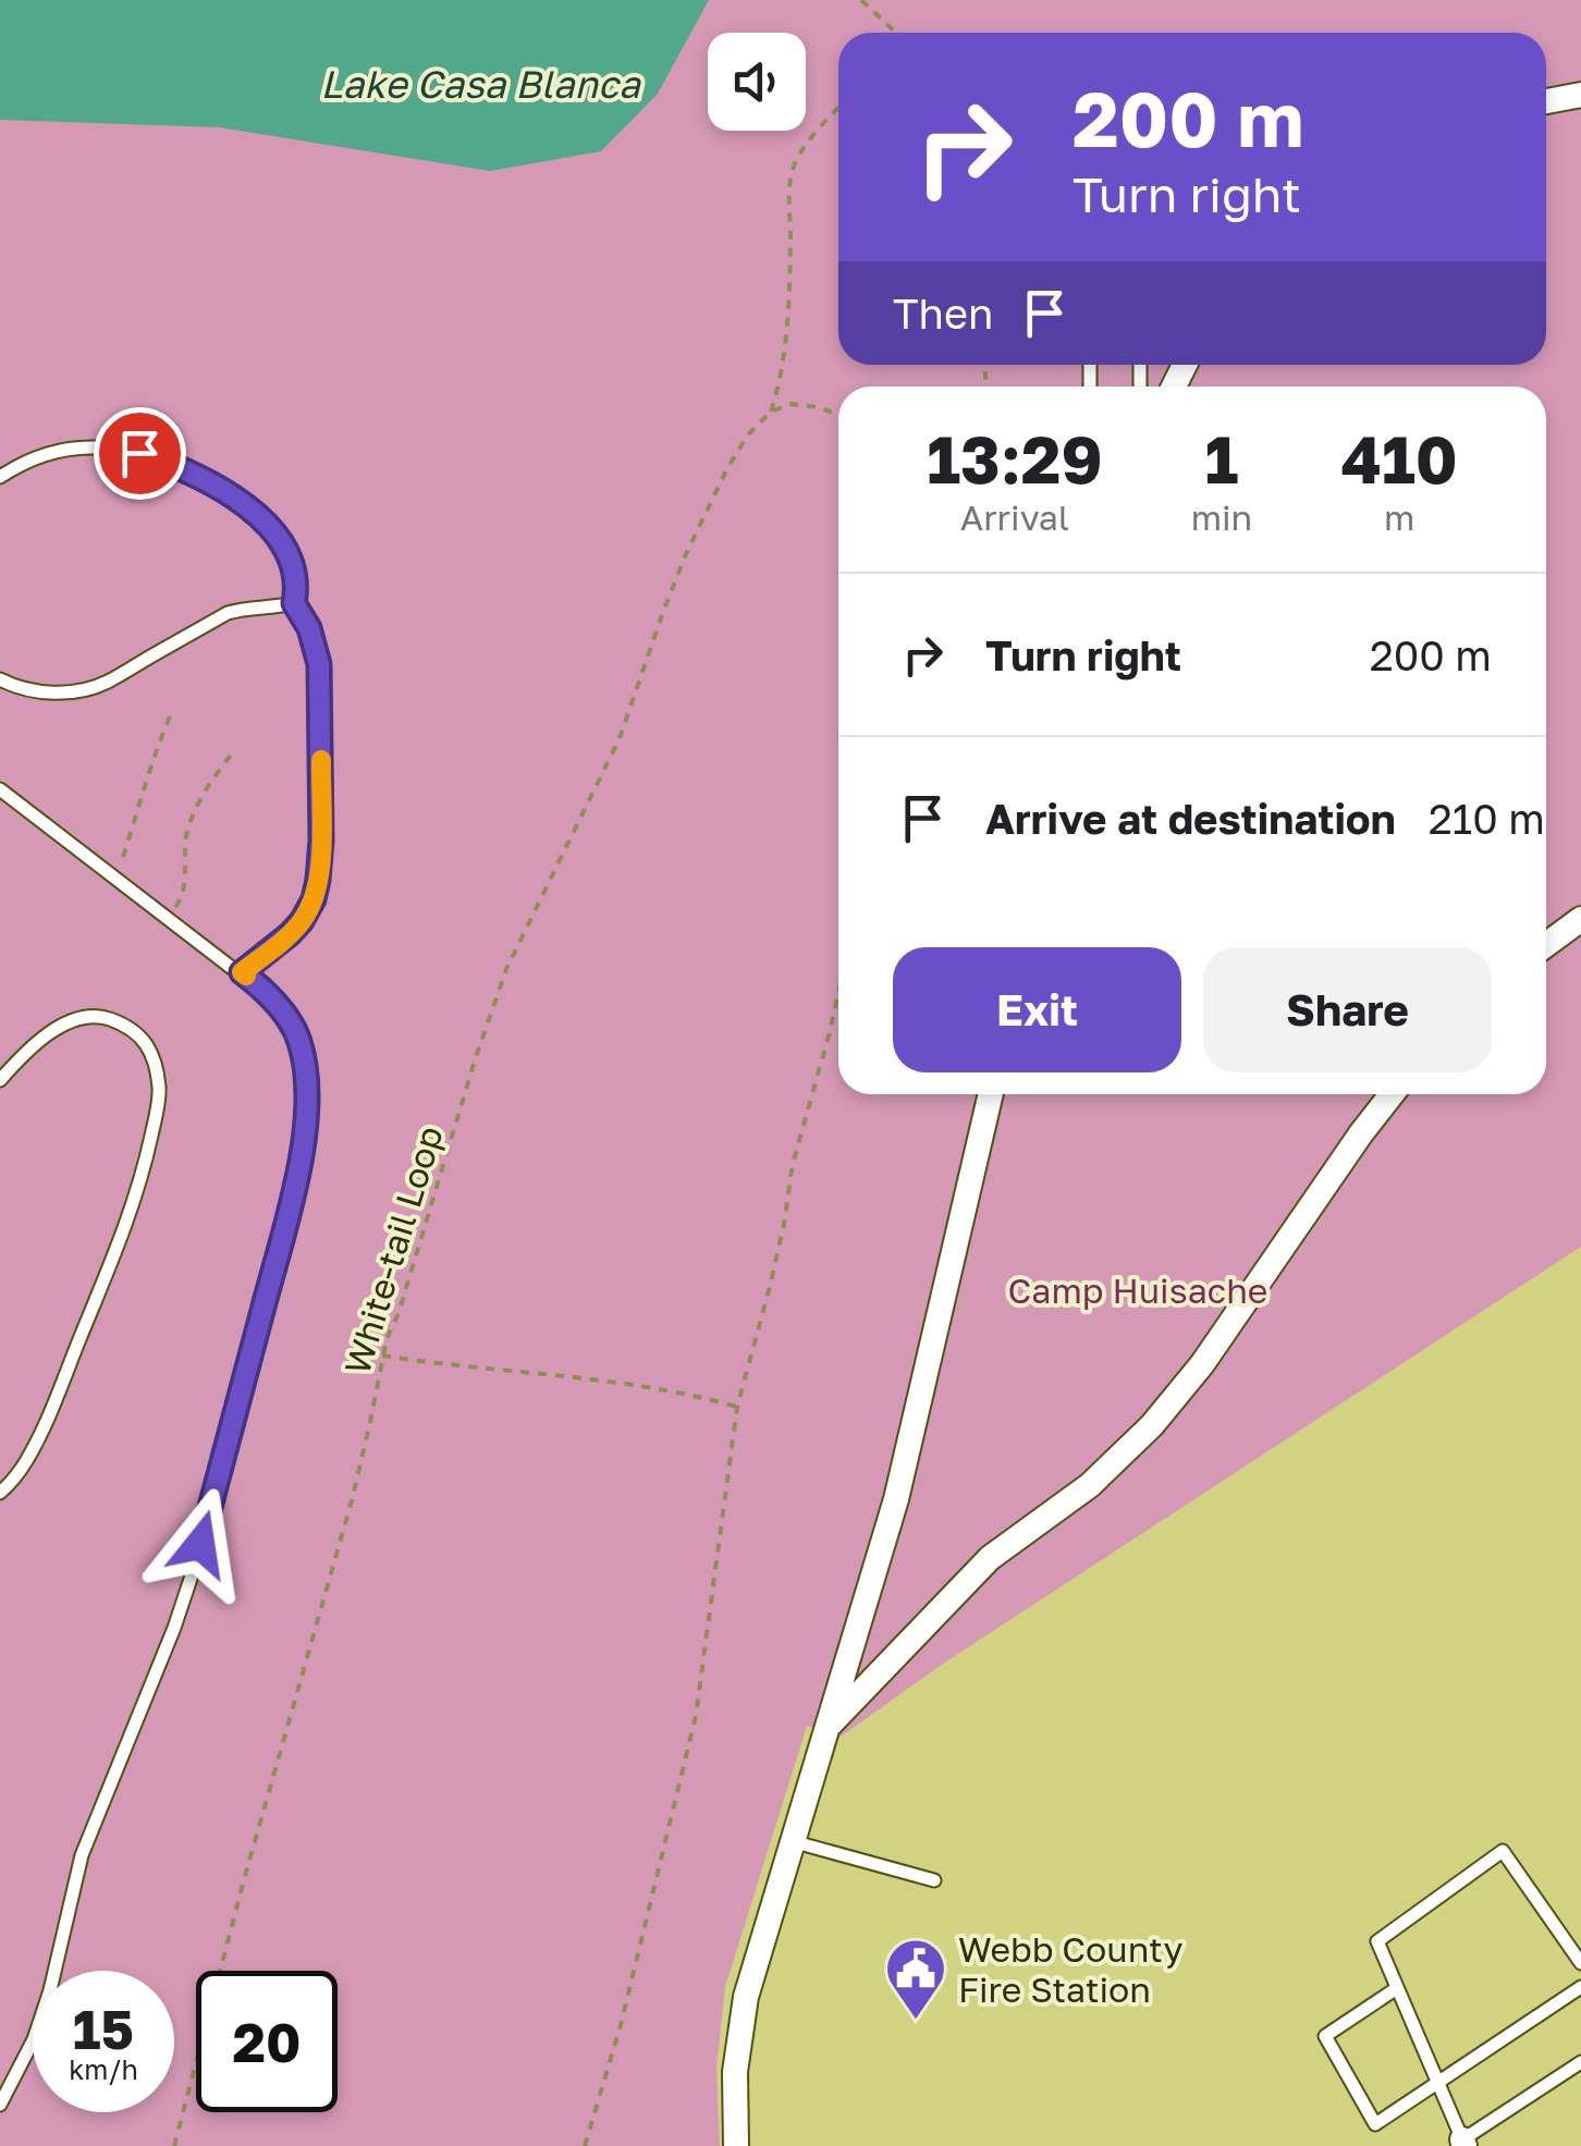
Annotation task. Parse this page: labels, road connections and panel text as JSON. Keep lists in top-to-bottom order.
{
  "streets": {
    "path": ["White-tail Loop"]
  },
  "water": ["Lake Casa Blanca"],
  "parks": ["Camp Huisache"],
  "places": {
    "public building": ["Webb County Fire Station"]
  },
  "page": {
    "turn": ["200 m", "Turn right"],
    "then": "Then",
    "eta": [
      "13:29",
      "Arrival",
      "1",
      "min",
      "410",
      "m"
    ],
    "list": [
      {
        "name": "Turn right",
        "value": "200 m"
      },
      {
        "name": "Arrive at destination",
        "value": "210 m"
      }
    ],
    "buttons": ["Exit", "Share"],
    "speed": "15 km/h",
    "limit": "20"
  }
}
